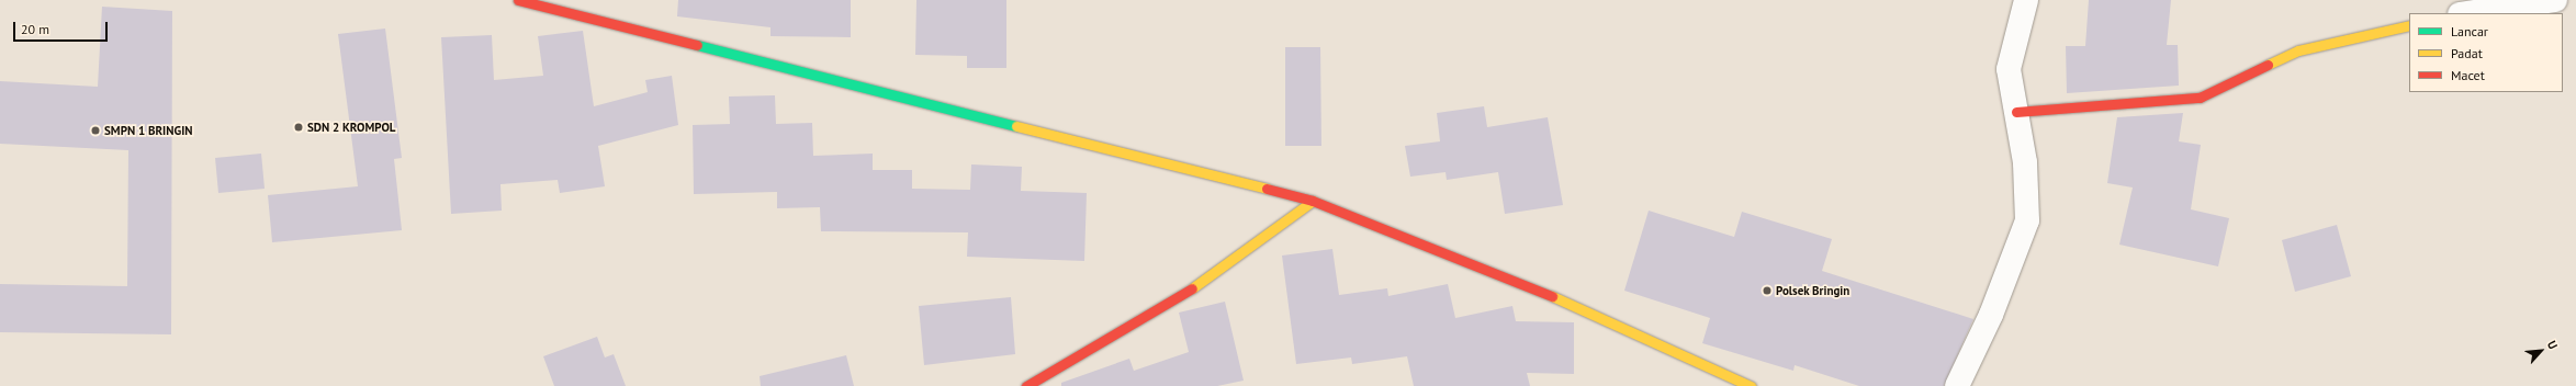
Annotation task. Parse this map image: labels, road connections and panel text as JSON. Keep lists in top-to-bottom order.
{
  "places": ["SDN 2 KROMPOL", "SMPN 1 BRINGIN", "Polsek Bringin"],
  "legend": ["Lancar", "Padat", "Macet"],
  "scale_bar": "20 m",
  "north": "top right"
}
